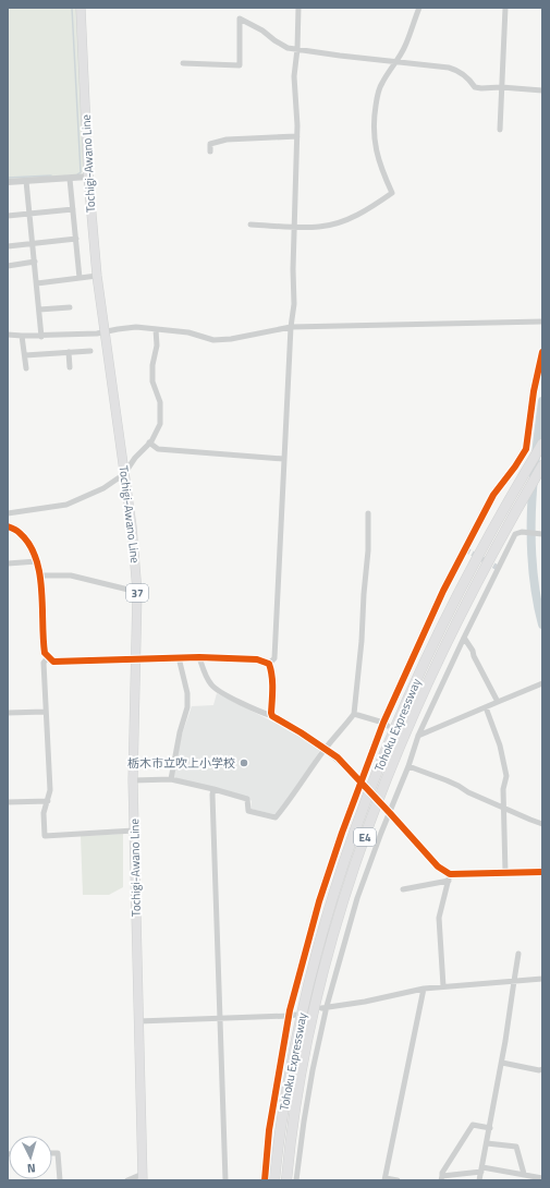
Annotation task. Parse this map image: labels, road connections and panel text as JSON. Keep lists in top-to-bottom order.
{
  "streets": {
    "highway": ["Tohoku Expressway", "E4"],
    "main road": ["Tochigi-Awano Line", "37"]
  },
  "places": ["栃木市立吹上小学校"],
  "north": "bottom"
}
